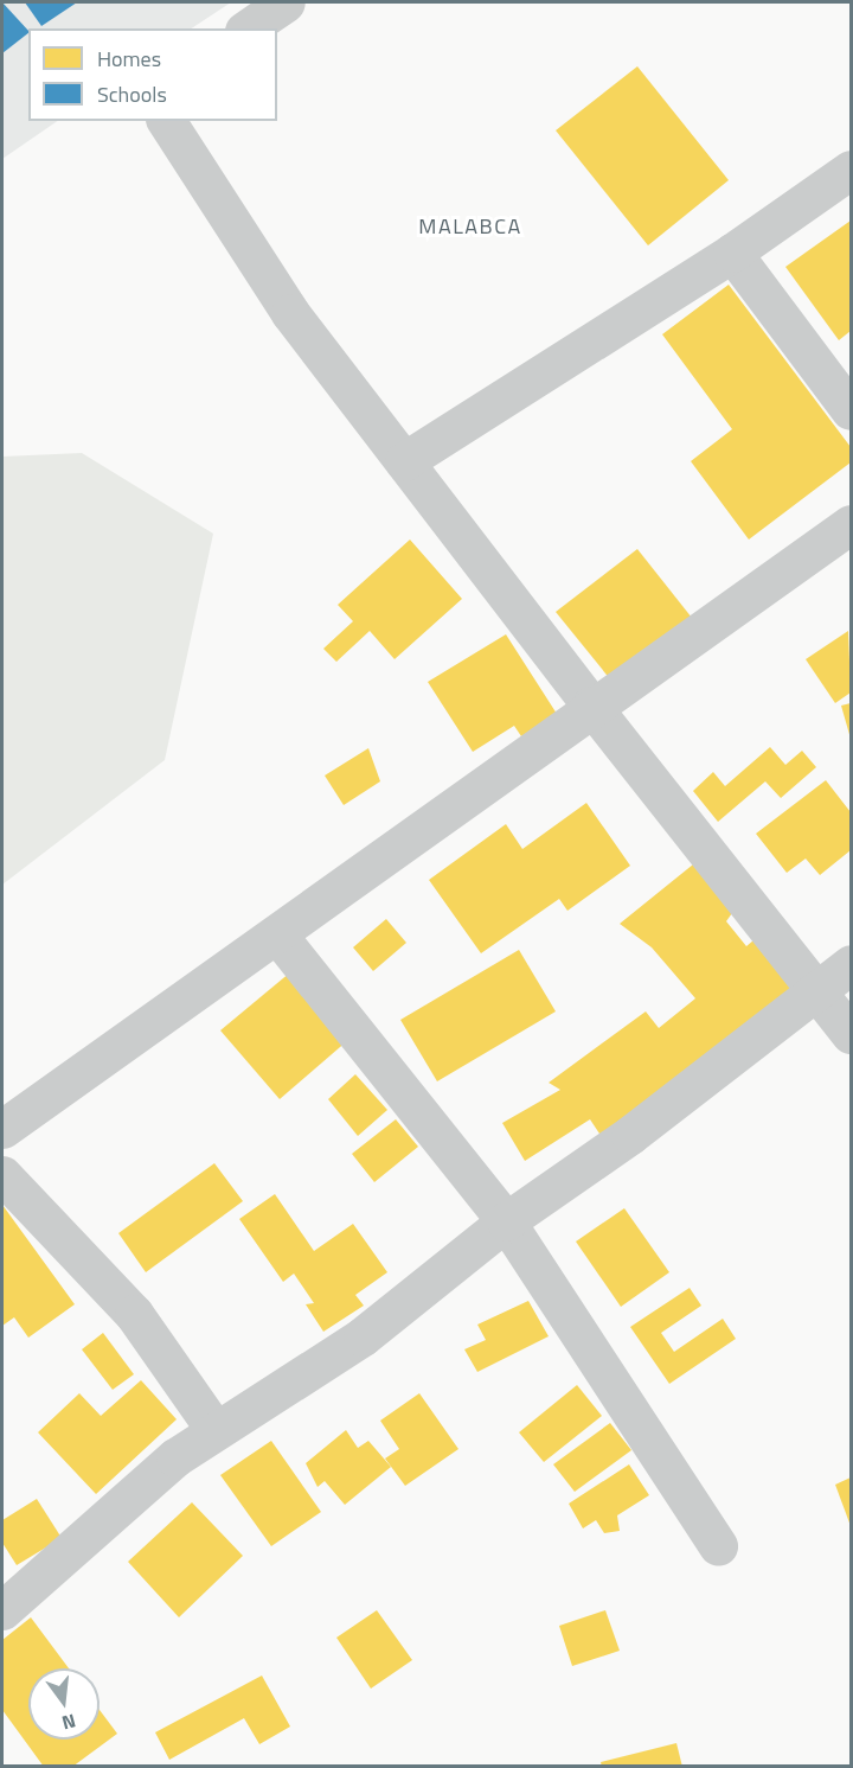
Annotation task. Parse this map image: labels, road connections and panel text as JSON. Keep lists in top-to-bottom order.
{
  "districts": ["MALABCA"],
  "legend": ["Homes", "Schools"],
  "north": "bottom"
}
